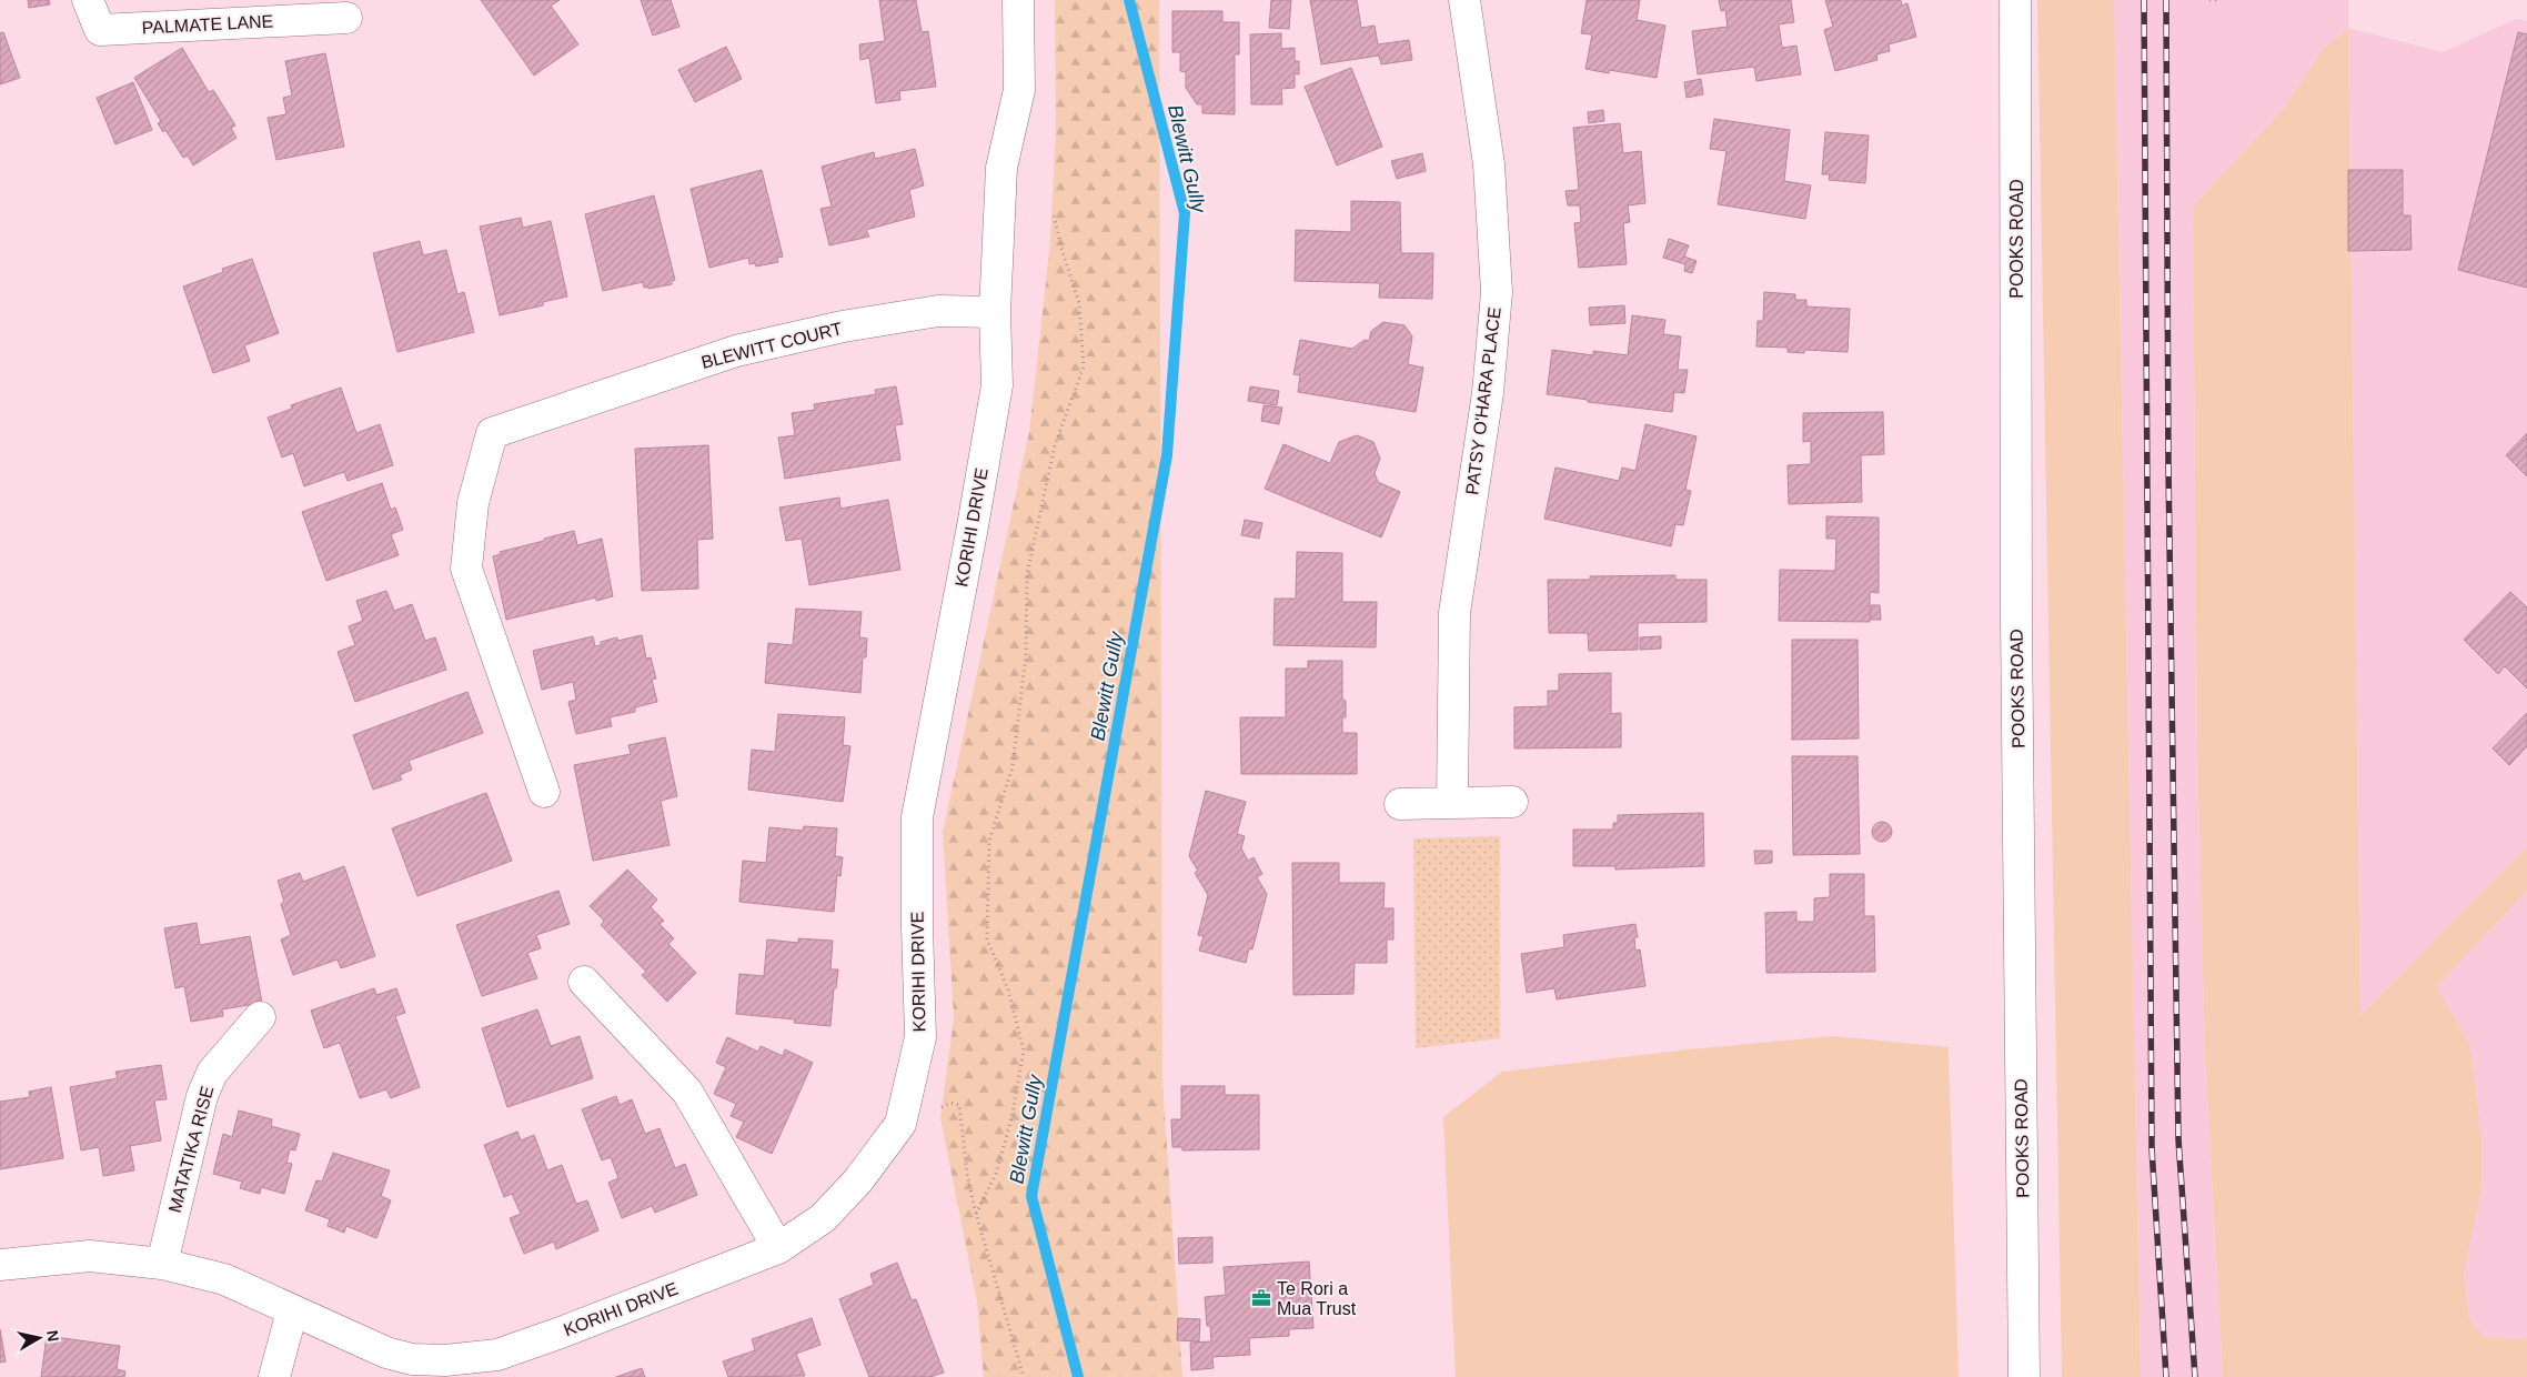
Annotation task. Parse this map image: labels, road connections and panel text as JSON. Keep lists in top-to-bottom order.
{
  "streets": {
    "street": [
      "PALMATE LANE",
      "POOKS ROAD",
      "BLEWITT COURT",
      "PATSY O'HARA PLACE",
      "KORIHI DRIVE",
      "MATATIKA RISE"
    ]
  },
  "crossings": [
    ["BLEWITT COURT", "KORIHI DRIVE"],
    ["KORIHI DRIVE", "MATATIKA RISE"]
  ],
  "water": ["Blewitt Gully"],
  "places": {
    "office": ["Te Rori a Mua Trust"]
  },
  "north": "right"
}
